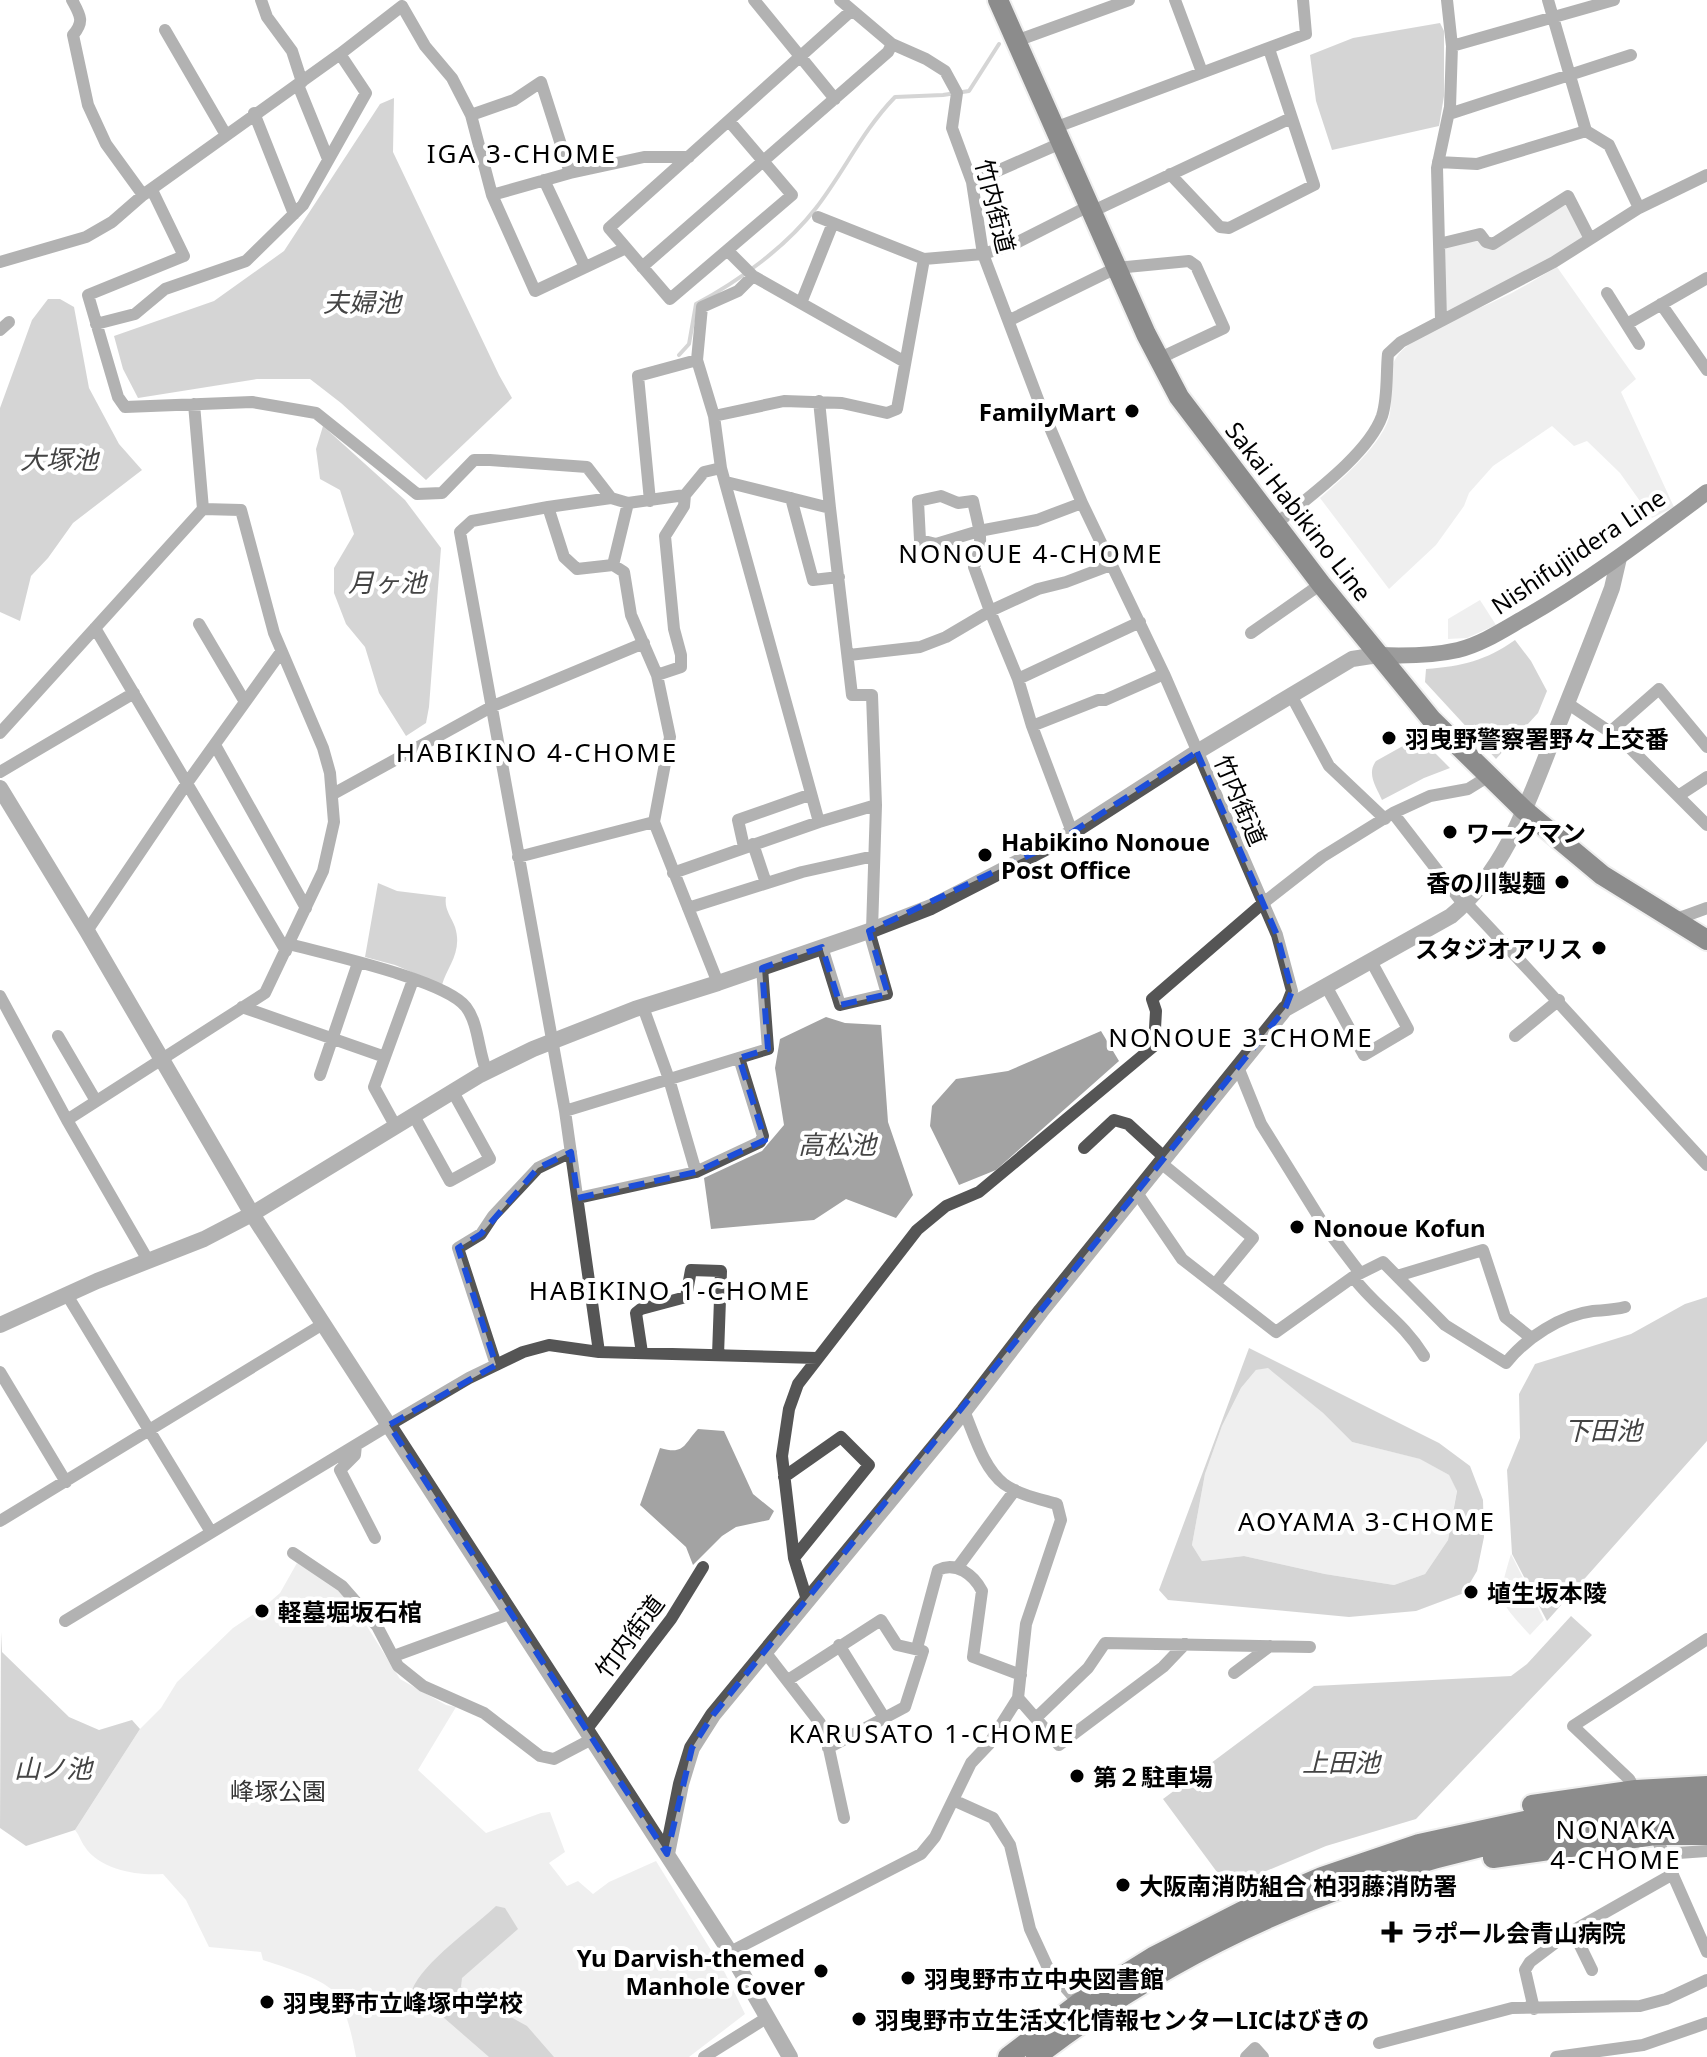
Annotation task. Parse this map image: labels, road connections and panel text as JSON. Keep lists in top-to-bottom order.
{
  "streets": {
    "main road": ["Sakai Habikino Line", "Nishifujiidera Line"],
    "street": ["竹内街道"]
  },
  "crossings": [
    ["Sakai Habikino Line", "Nishifujiidera Line"]
  ],
  "districts": [
    "IGA 3-CHOME",
    "NONOUE 4-CHOME",
    "HABIKINO 4-CHOME",
    "NONOUE 3-CHOME",
    "HABIKINO 1-CHOME",
    "AOYAMA 3-CHOME",
    "KARUSATO 1-CHOME",
    "NONAKA 4-CHOME"
  ],
  "water": [
    "夫婦池",
    "大塚池",
    "月ヶ池",
    "高松池",
    "下田池",
    "上田池",
    "山ノ池"
  ],
  "parks": ["峰塚公園"],
  "places": {
    "other": [
      "FamilyMart",
      "羽曳野警察署野々上交番",
      "ワークマン",
      "Habikino Nonoue Post Office",
      "香の川製麺",
      "スタジオアリス",
      "Nonoue Kofun",
      "埴生坂本陵",
      "軽墓堀坂石棺",
      "第２駐車場",
      "大阪南消防組合 柏羽藤消防署",
      "Yu Darvish-themed Manhole Cover",
      "羽曳野市立中央図書館",
      "羽曳野市立峰塚中学校",
      "羽曳野市立生活文化情報センターLICはびきの"
    ],
    "health": ["ラポール会青山病院"]
  }
}
